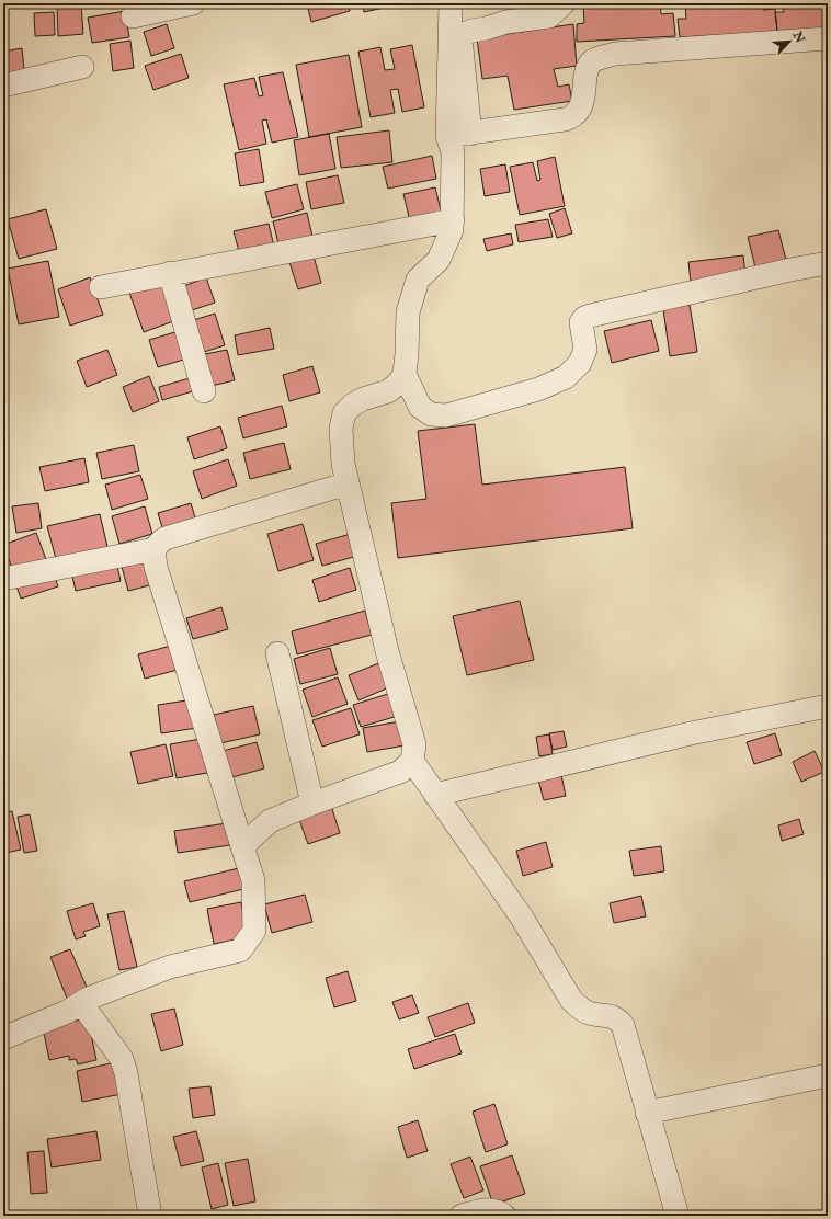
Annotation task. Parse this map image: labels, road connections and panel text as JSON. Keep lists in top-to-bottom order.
{
  "north": "top right"
}
